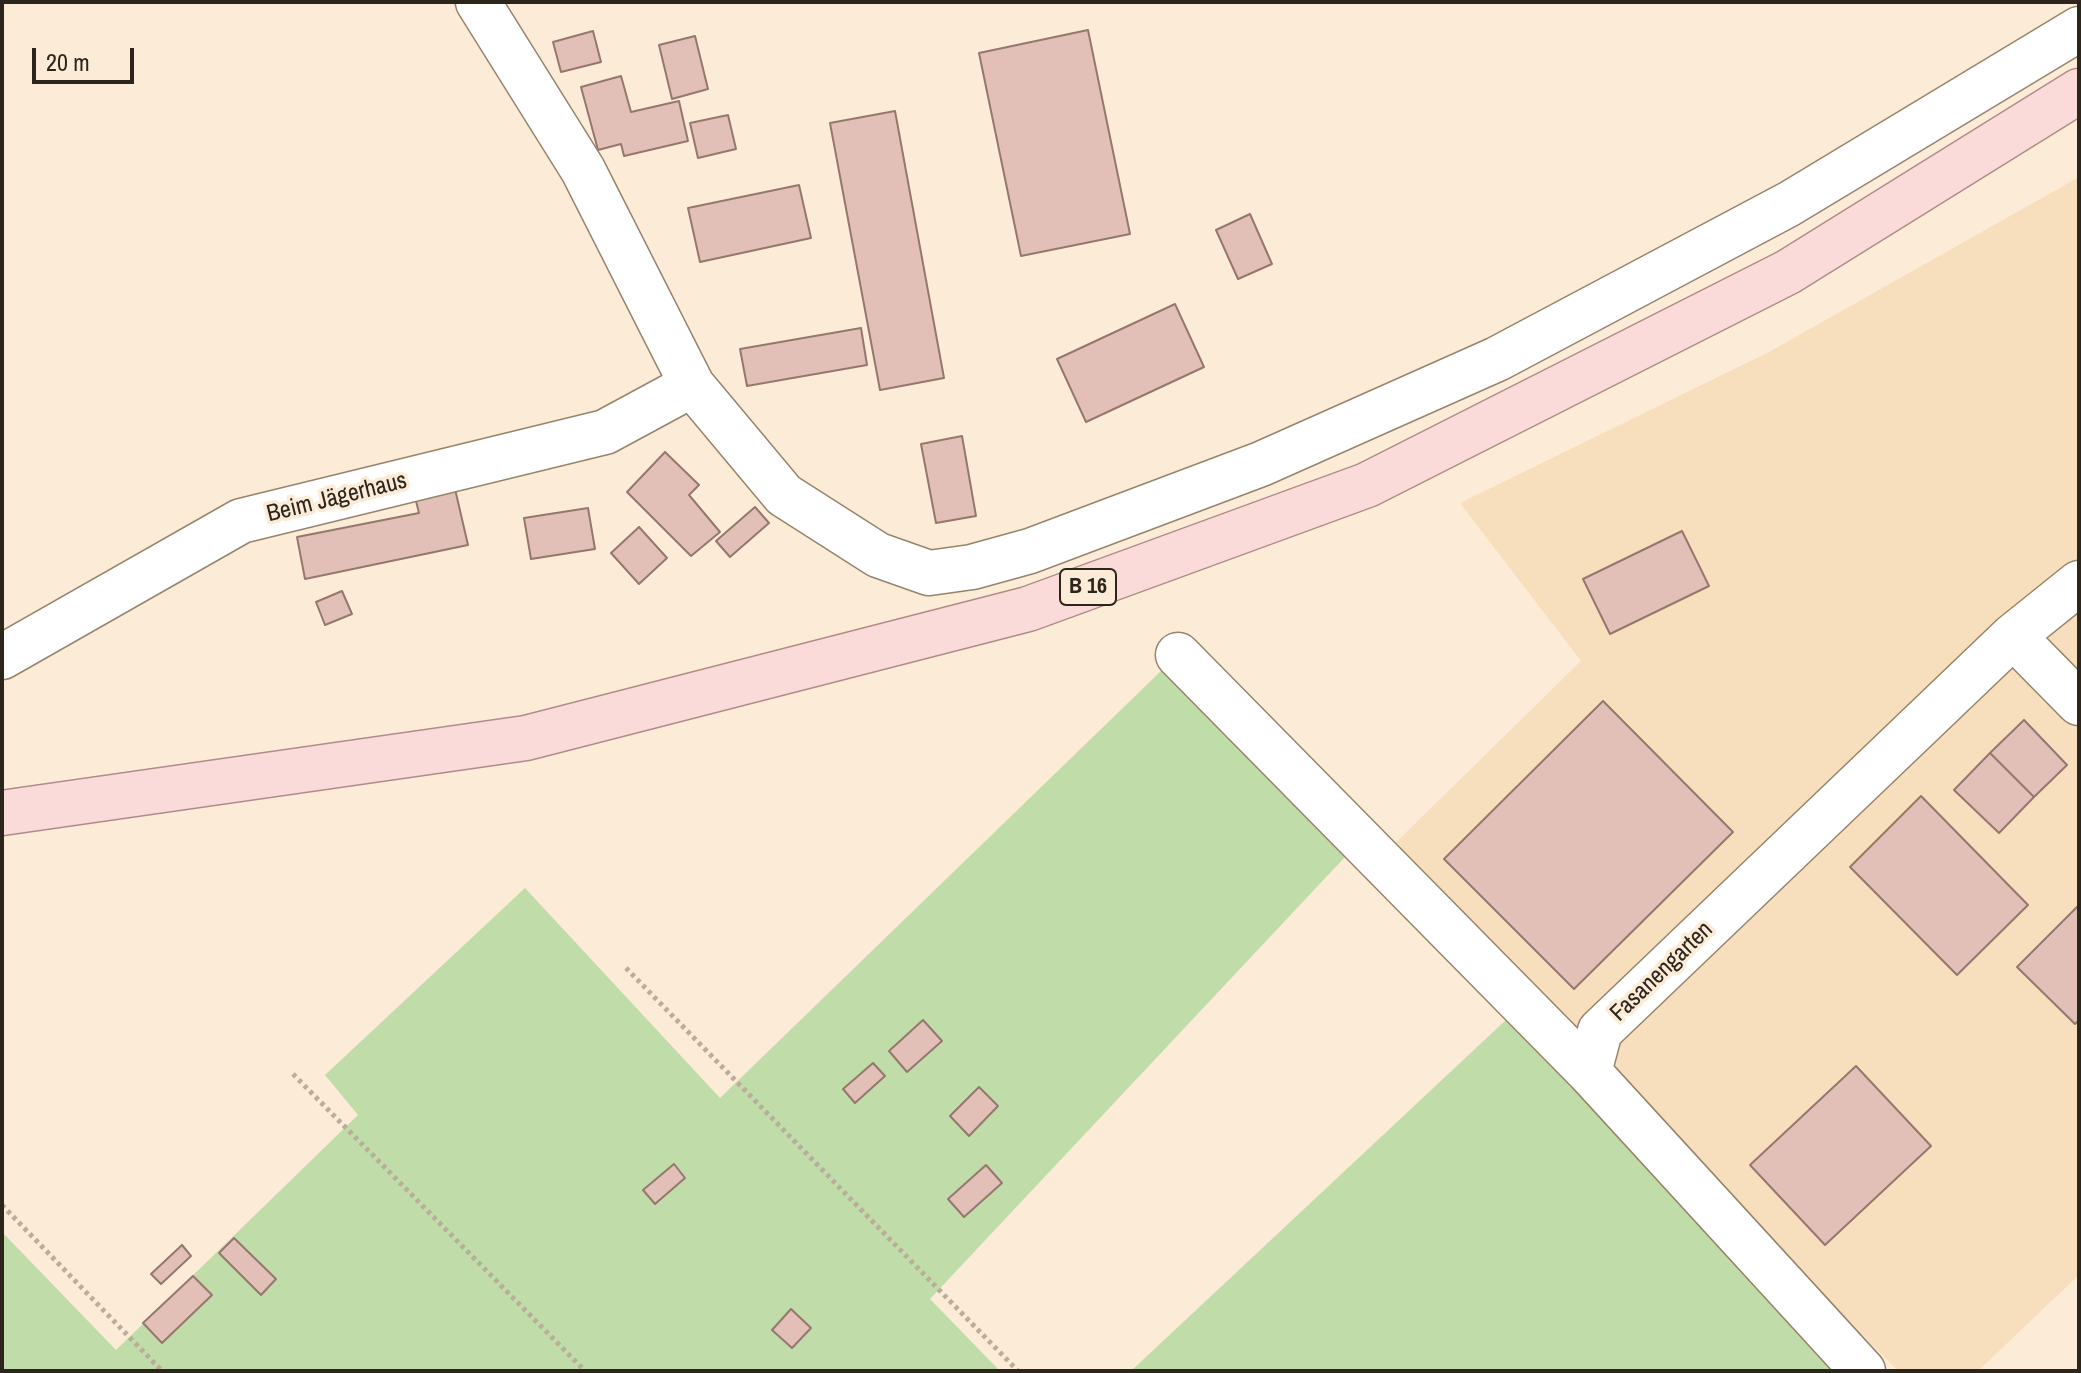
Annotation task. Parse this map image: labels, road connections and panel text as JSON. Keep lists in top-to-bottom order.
{
  "streets": {
    "main road": ["B 16"],
    "street": ["Beim Jägerhaus", "Fasanengarten"]
  },
  "scale_bar": "20 m"
}
